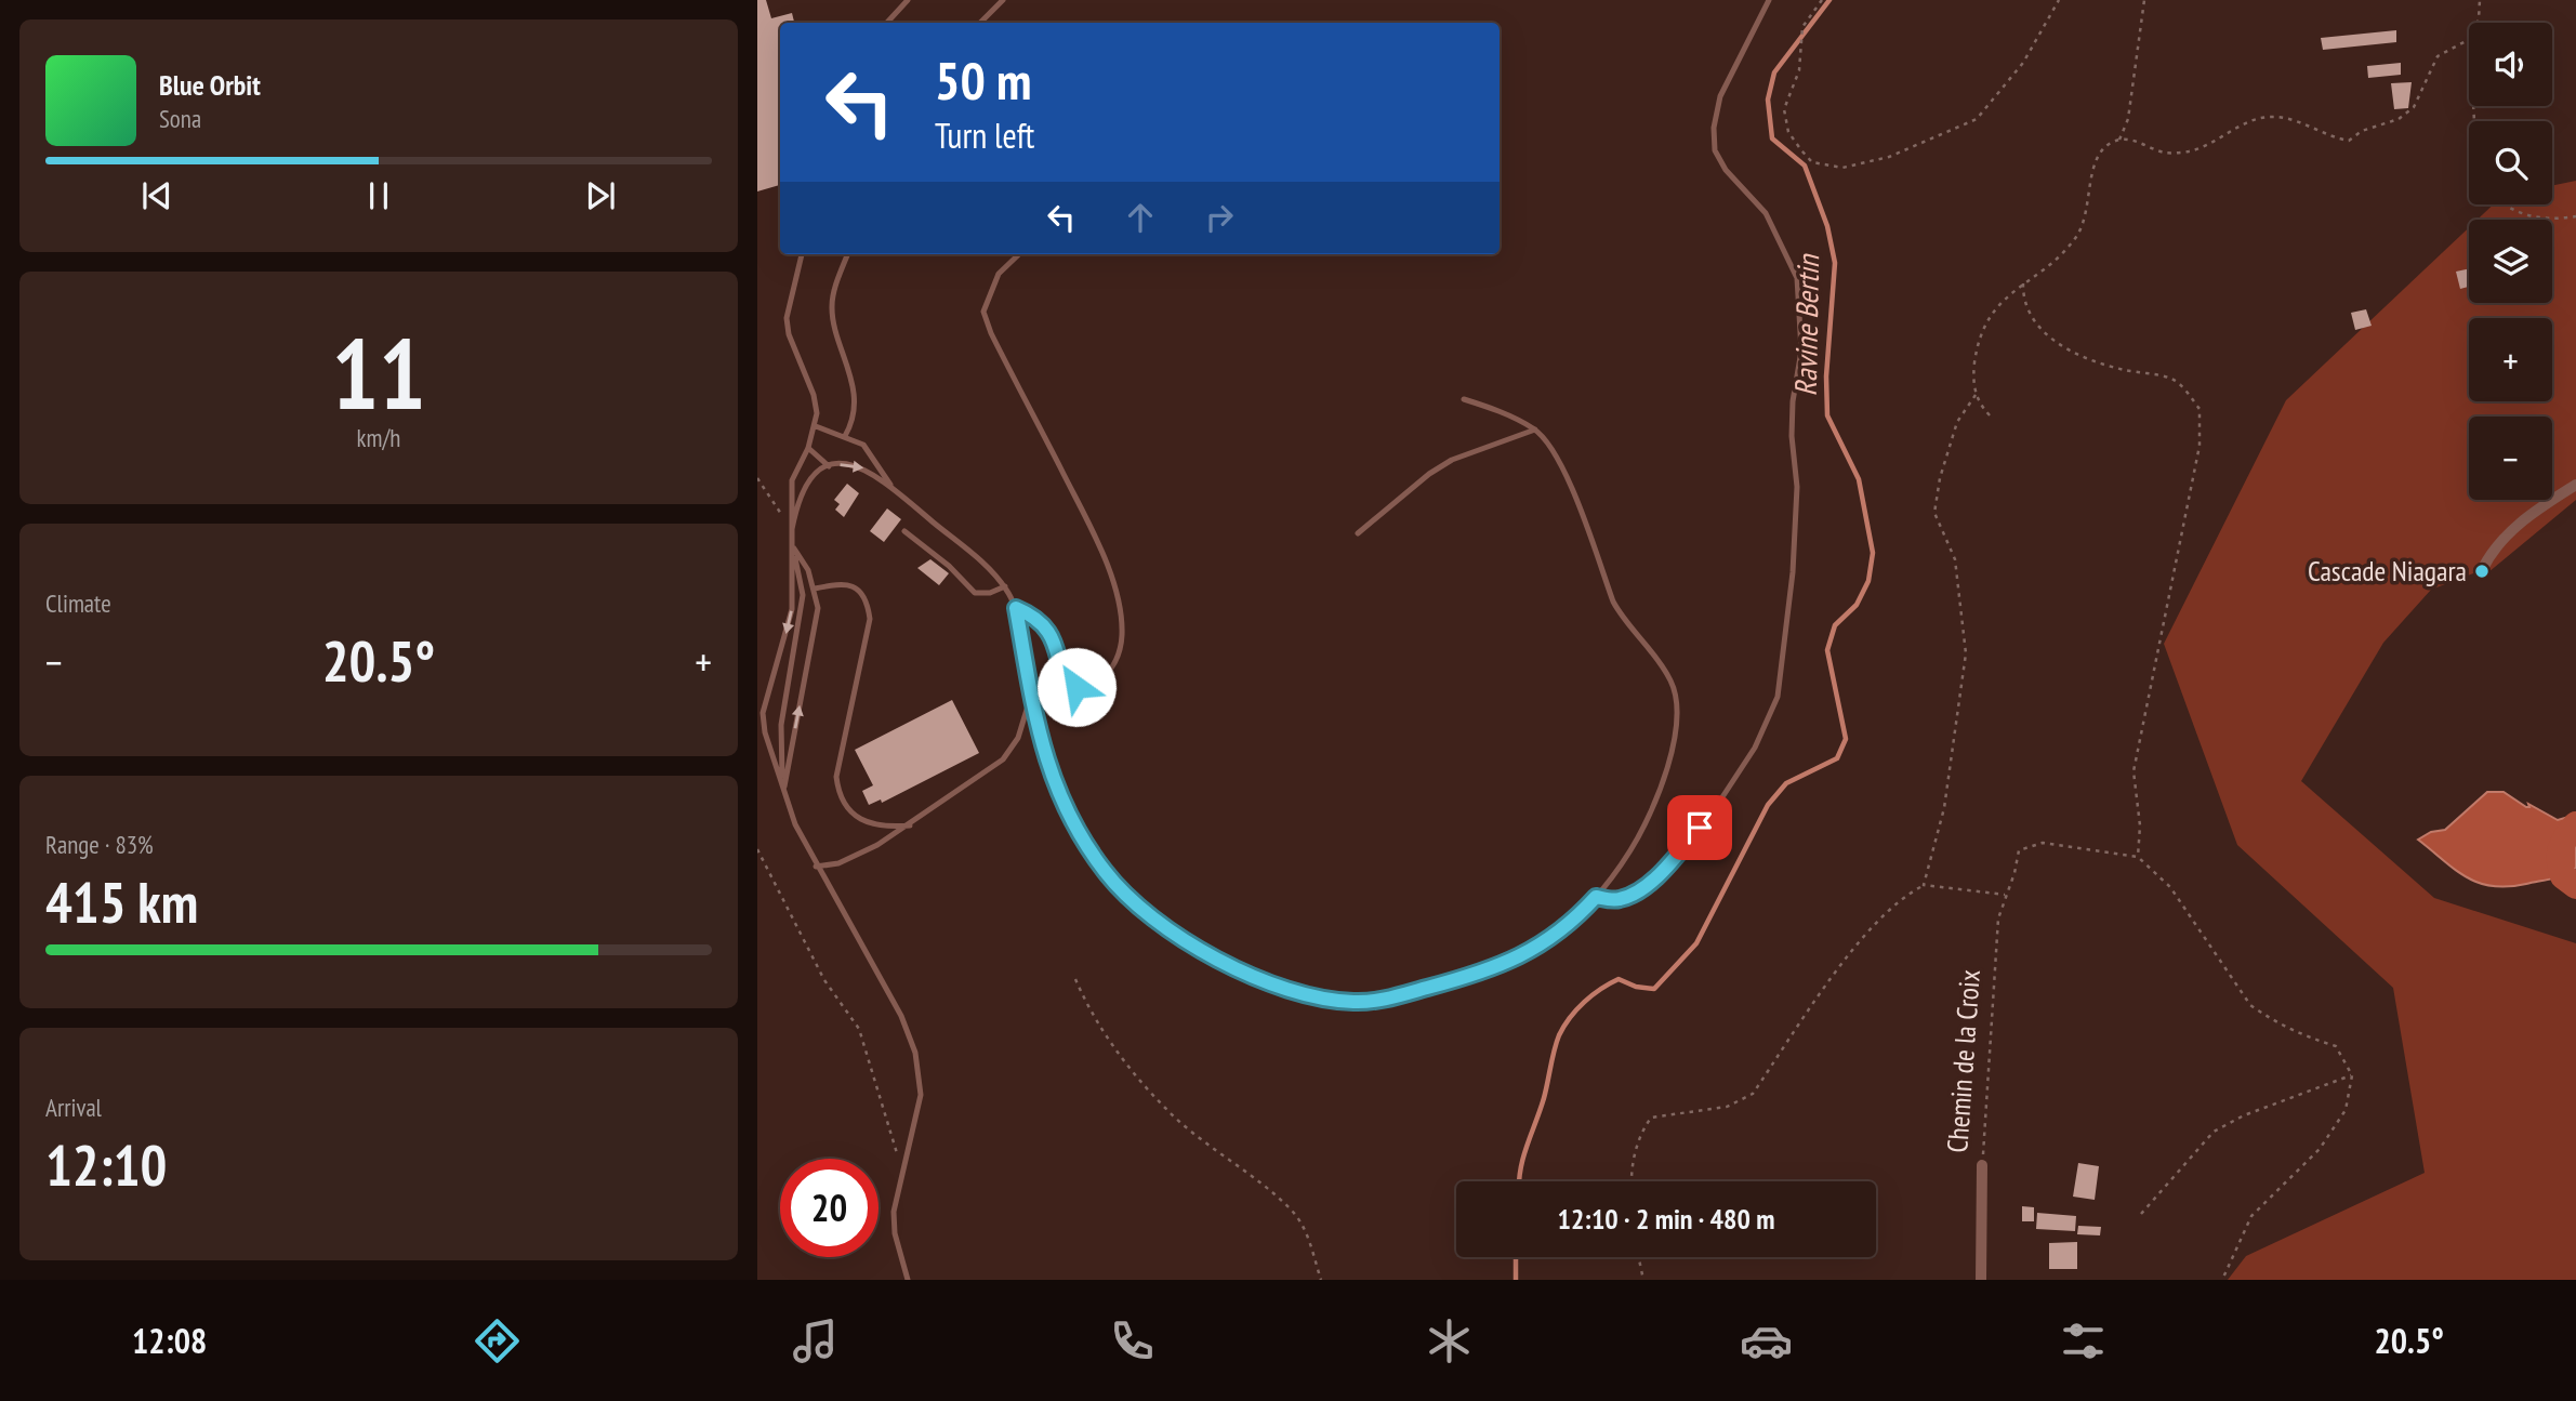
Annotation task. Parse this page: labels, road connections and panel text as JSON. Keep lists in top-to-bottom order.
{
  "streets": {
    "street": ["Chemin de la Croix"]
  },
  "water": ["Ravine Bertin"],
  "places": ["Cascade Niagara"],
  "page": {
    "map_buttons": ["+", "−"],
    "turn": ["50 m", "Turn left"],
    "song": ["Blue Orbit", "Sona"],
    "tile": [
      ["11", "km/h"],
      "Climate",
      ["Range · 83%", "415 km"],
      ["Arrival", "12:10"]
    ],
    "heat": ["−", "20.5°", "+"],
    "limit": "20",
    "trip": "12:10 · 2 min · 480 m",
    "tabs": ["12:08", "20.5°"]
  }
}
